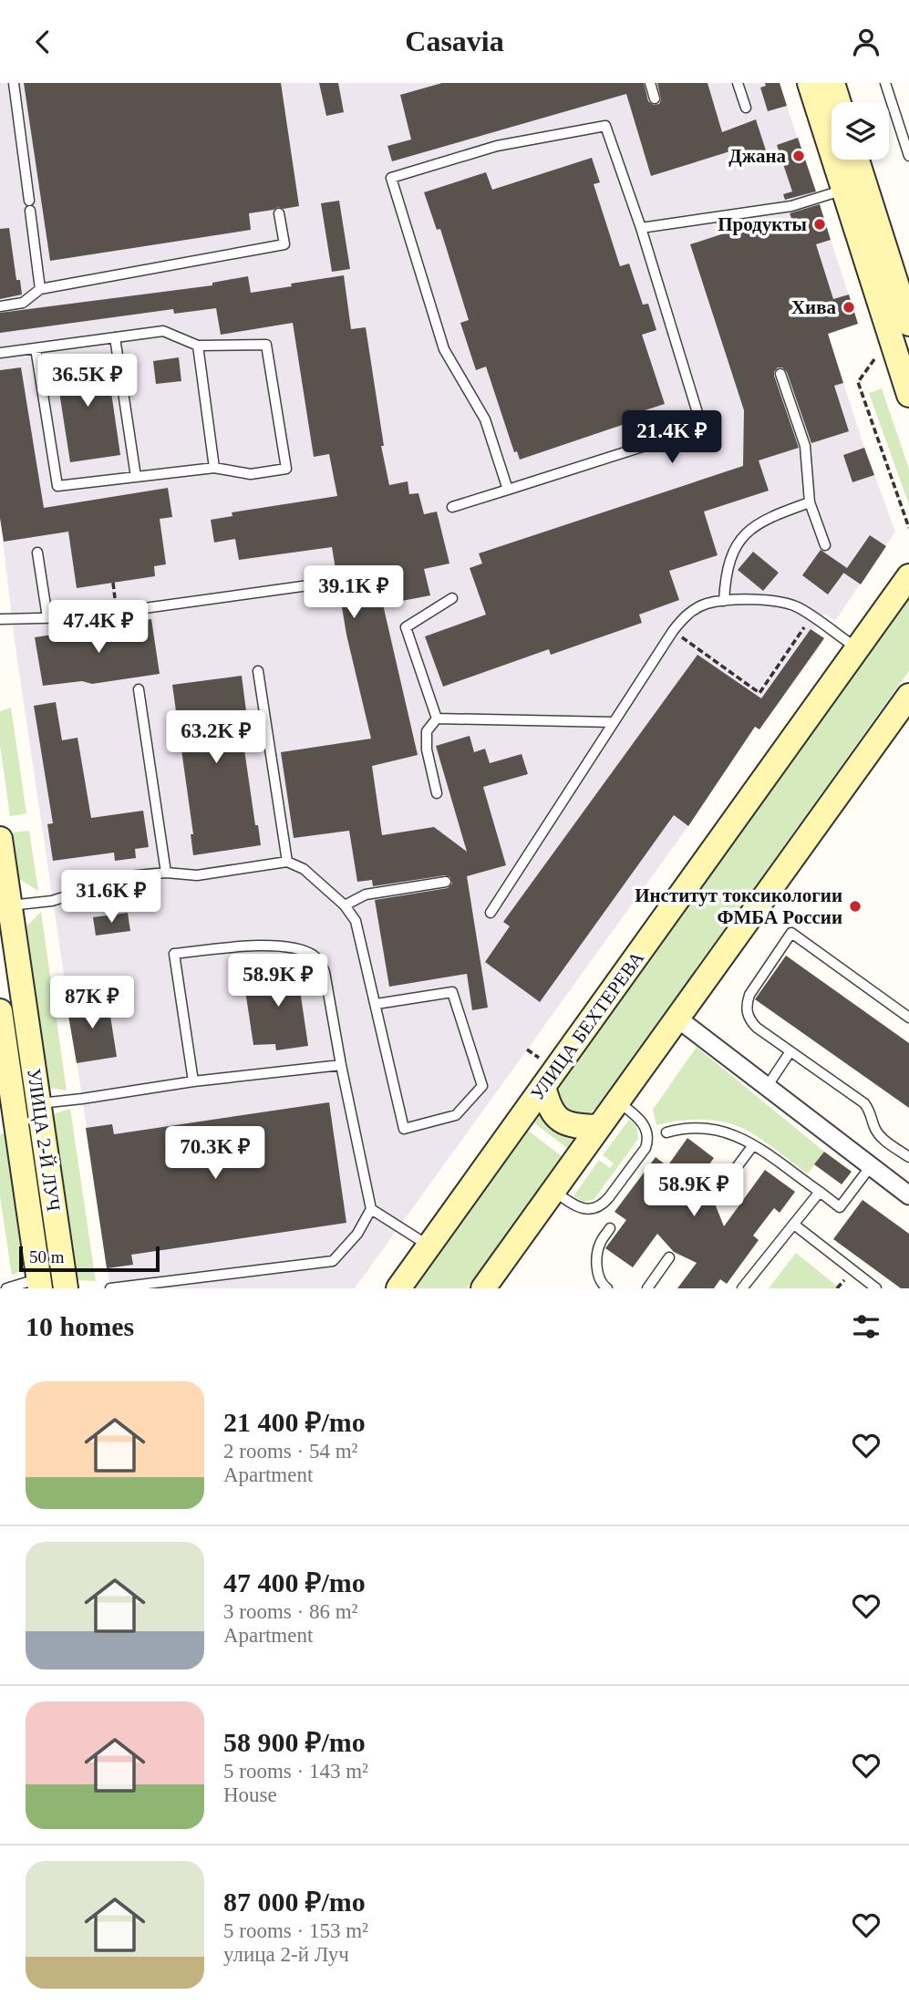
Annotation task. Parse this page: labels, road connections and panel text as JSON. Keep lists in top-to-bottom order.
{
  "streets": {
    "street": ["УЛИЦА БЕХТЕРЕВА", "УЛИЦА 2-Й ЛУЧ"]
  },
  "places": [
    "Джана",
    "Продукты",
    "Хива",
    "Институт токсикологии ФМБА России"
  ],
  "scale_bar": "50 m",
  "page": {
    "header": "Casavia",
    "price": [
      "36.5K ₽",
      "21.4K ₽",
      "39.1K ₽",
      "47.4K ₽",
      "63.2K ₽",
      "31.6K ₽",
      "58.9K ₽",
      "87K ₽",
      "70.3K ₽",
      "58.9K ₽"
    ],
    "scale": "50 m",
    "heading": "10 homes",
    "list": [
      {
        "name": "21 400 ₽/mo",
        "note": "2 rooms · 54 m² · Apartment"
      },
      {
        "name": "47 400 ₽/mo",
        "note": "3 rooms · 86 m² · Apartment"
      },
      {
        "name": "58 900 ₽/mo",
        "note": "5 rooms · 143 m² · House"
      },
      {
        "name": "87 000 ₽/mo",
        "note": "5 rooms · 153 m² · улица 2-й Луч"
      }
    ]
  }
}
